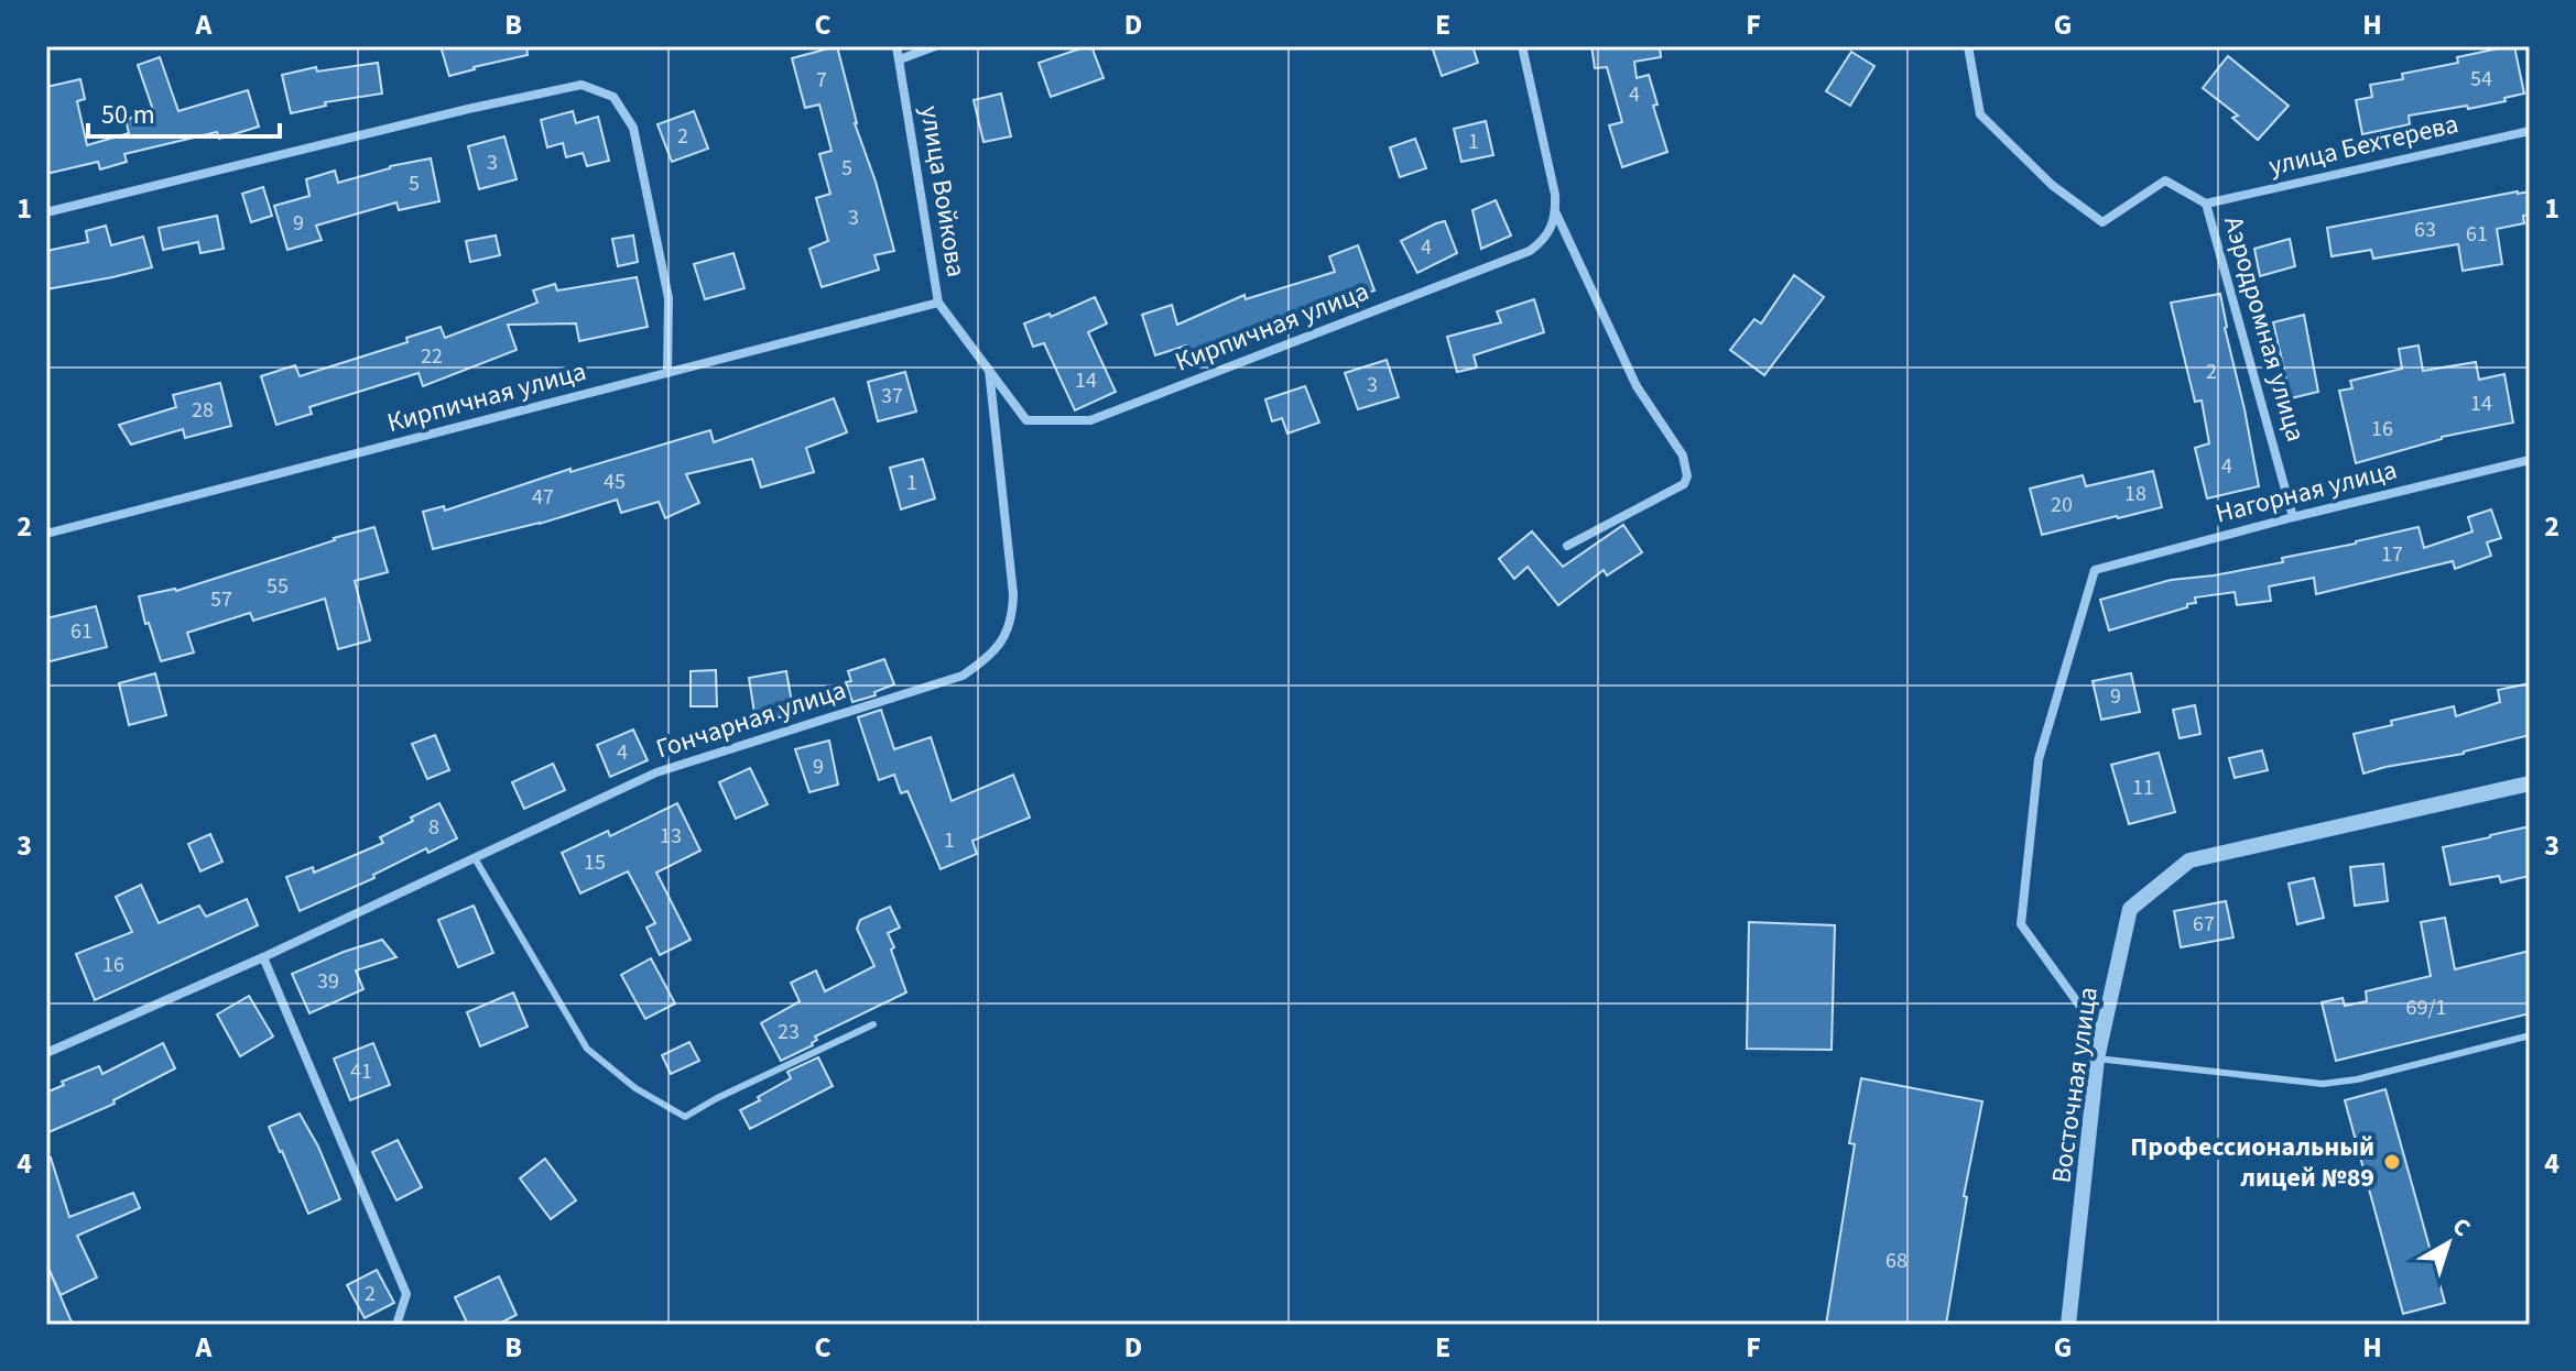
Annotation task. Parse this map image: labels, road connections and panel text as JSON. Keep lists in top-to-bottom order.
{
  "streets": {
    "street": [
      "улица Бехтерева",
      "улица Войкова",
      "Кирпичная улица",
      "Аэродромная улица",
      "Нагорная улица",
      "Гончарная улица",
      "Восточная улица"
    ]
  },
  "crossings": [
    ["улица Бехтерева", "Аэродромная улица"],
    ["улица Войкова", "Кирпичная улица"],
    ["улица Войкова", "Гончарная улица"],
    ["Аэродромная улица", "Нагорная улица"],
    ["Нагорная улица", "Восточная улица"]
  ],
  "places": ["Профессиональный лицей №89"],
  "house_numbers": [
    "54",
    "7",
    "4",
    "2",
    "1",
    "3",
    "5",
    "5",
    "3",
    "9",
    "63",
    "61",
    "4",
    "22",
    "2",
    "14",
    "3",
    "37",
    "14",
    "28",
    "16",
    "4",
    "45",
    "1",
    "18",
    "47",
    "20",
    "17",
    "55",
    "57",
    "61",
    "9",
    "4",
    "9",
    "11",
    "8",
    "13",
    "1",
    "15",
    "67",
    "16",
    "39",
    "69/1",
    "23",
    "41",
    "68",
    "2"
  ],
  "scale_bar": "50 m",
  "north": "top right",
  "grid": {
    "columns": [
      "A",
      "B",
      "C",
      "D",
      "E",
      "F",
      "G",
      "H"
    ],
    "rows": [
      "1",
      "2",
      "3",
      "4"
    ]
  }
}
